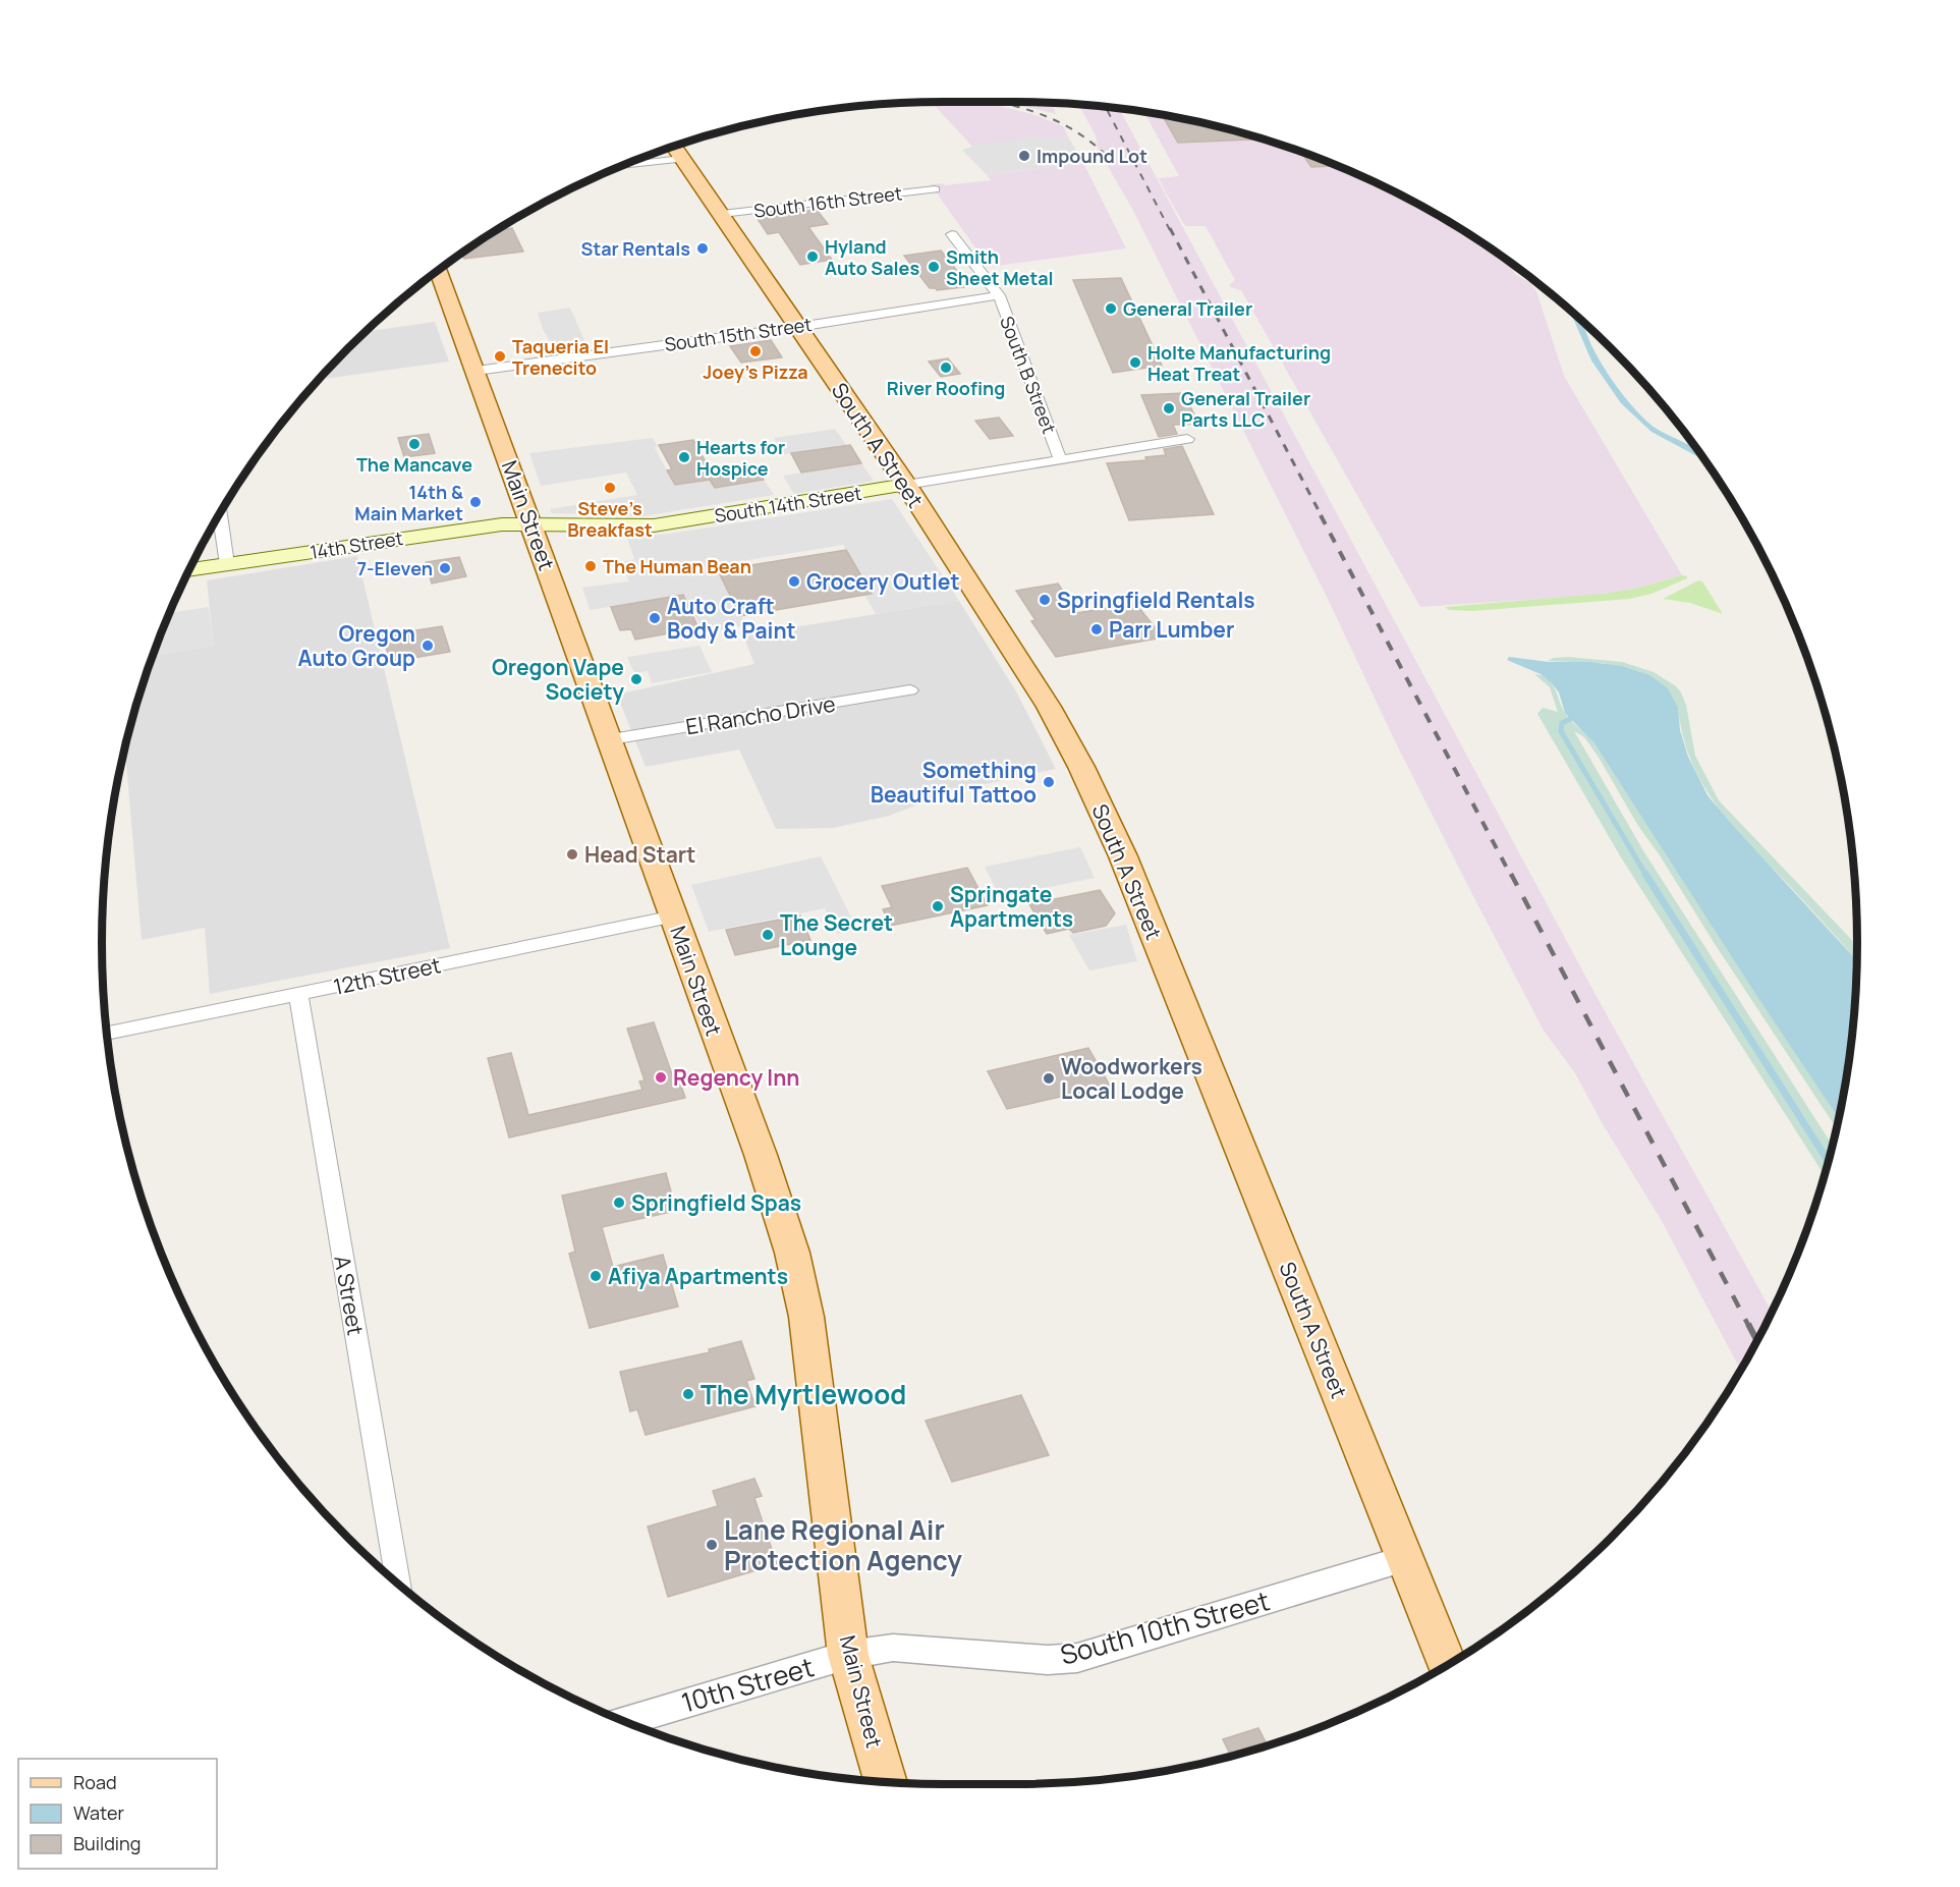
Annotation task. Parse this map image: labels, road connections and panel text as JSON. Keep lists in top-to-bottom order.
{
  "streets": {
    "main road": [
      "South A Street",
      "South 14th Street",
      "Main Street",
      "14th Street"
    ],
    "street": [
      "South 16th Street",
      "South 15th Street",
      "South B Street",
      "El Rancho Drive",
      "12th Street",
      "A Street",
      "South 10th Street",
      "10th Street"
    ]
  },
  "crossings": [
    ["South 16th Street", "South A Street"],
    ["South 15th Street", "South B Street"],
    ["South 15th Street", "South A Street"],
    ["South 15th Street", "Main Street"],
    ["South B Street", "South 14th Street"],
    ["South A Street", "South 14th Street"],
    ["South A Street", "South 10th Street"],
    ["South 14th Street", "Main Street"],
    ["South 14th Street", "14th Street"],
    ["Main Street", "14th Street"],
    ["Main Street", "El Rancho Drive"],
    ["Main Street", "12th Street"],
    ["Main Street", "South 10th Street"],
    ["Main Street", "10th Street"],
    ["12th Street", "A Street"],
    ["South 10th Street", "10th Street"]
  ],
  "places": [
    "Impound Lot",
    "Star Rentals",
    "Hyland Auto Sales",
    "Smith Sheet Metal",
    "General Trailer",
    "Joey's Pizza",
    "Taqueria El Trenecito",
    "Holte Manufacturing Heat Treat",
    "River Roofing",
    "General Trailer Parts LLC",
    "The Mancave",
    "Hearts for Hospice",
    "Steve’s Breakfast",
    "14th & Main Market",
    "The Human Bean",
    "7-Eleven",
    "Grocery Outlet",
    "Springfield Rentals",
    "Auto Craft Body & Paint",
    "Parr Lumber",
    "Oregon Auto Group",
    "Oregon Vape Society",
    "Something Beautiful Tattoo",
    "Head Start",
    "Springate Apartments",
    "The Secret Lounge",
    "Regency Inn",
    "Woodworkers Local Lodge",
    "Springfield Spas",
    "Afiya Apartments",
    "The Myrtlewood",
    "Lane Regional Air Protection Agency"
  ],
  "legend": ["Road", "Water", "Building"]
}
